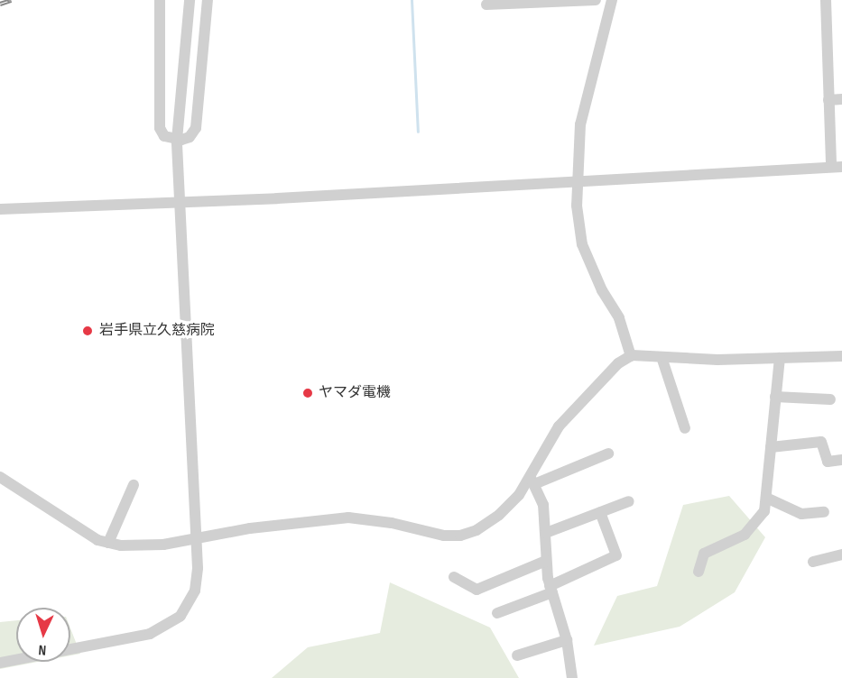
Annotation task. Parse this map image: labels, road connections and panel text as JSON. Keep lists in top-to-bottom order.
{
  "places": ["岩手県立久慈病院", "ヤマダ電機"],
  "north": "bottom"
}
